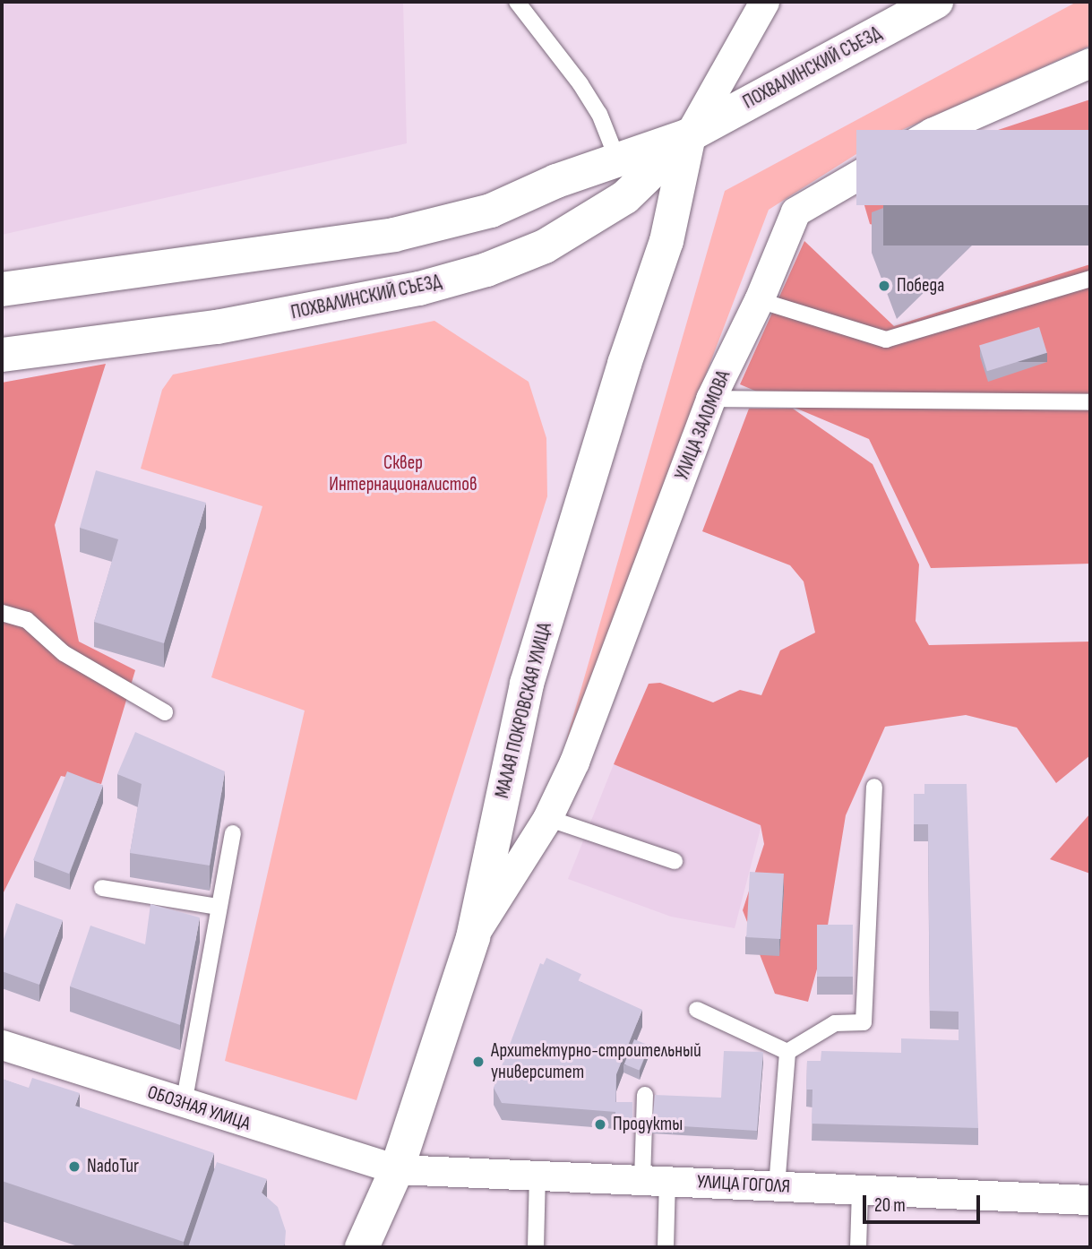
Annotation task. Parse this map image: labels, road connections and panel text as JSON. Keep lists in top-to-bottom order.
{
  "streets": {
    "main road": ["ПОХВАЛИНСКИЙ СЪЕЗД", "МАЛАЯ ПОКРОВСКАЯ УЛИЦА"],
    "street": ["УЛИЦА ЗАЛОМОВА", "ОБОЗНАЯ УЛИЦА", "УЛИЦА ГОГОЛЯ"]
  },
  "crossings": [
    ["ПОХВАЛИНСКИЙ СЪЕЗД", "МАЛАЯ ПОКРОВСКАЯ УЛИЦА"],
    ["УЛИЦА ЗАЛОМОВА", "МАЛАЯ ПОКРОВСКАЯ УЛИЦА"],
    ["МАЛАЯ ПОКРОВСКАЯ УЛИЦА", "ОБОЗНАЯ УЛИЦА"],
    ["МАЛАЯ ПОКРОВСКАЯ УЛИЦА", "УЛИЦА ГОГОЛЯ"],
    ["ОБОЗНАЯ УЛИЦА", "УЛИЦА ГОГОЛЯ"]
  ],
  "parks": ["Сквер Интернационалистов"],
  "places": [
    "Победа",
    "Архитектурно-строительный университет",
    "Продукты",
    "NadoTur"
  ],
  "scale_bar": "20 m"
}
